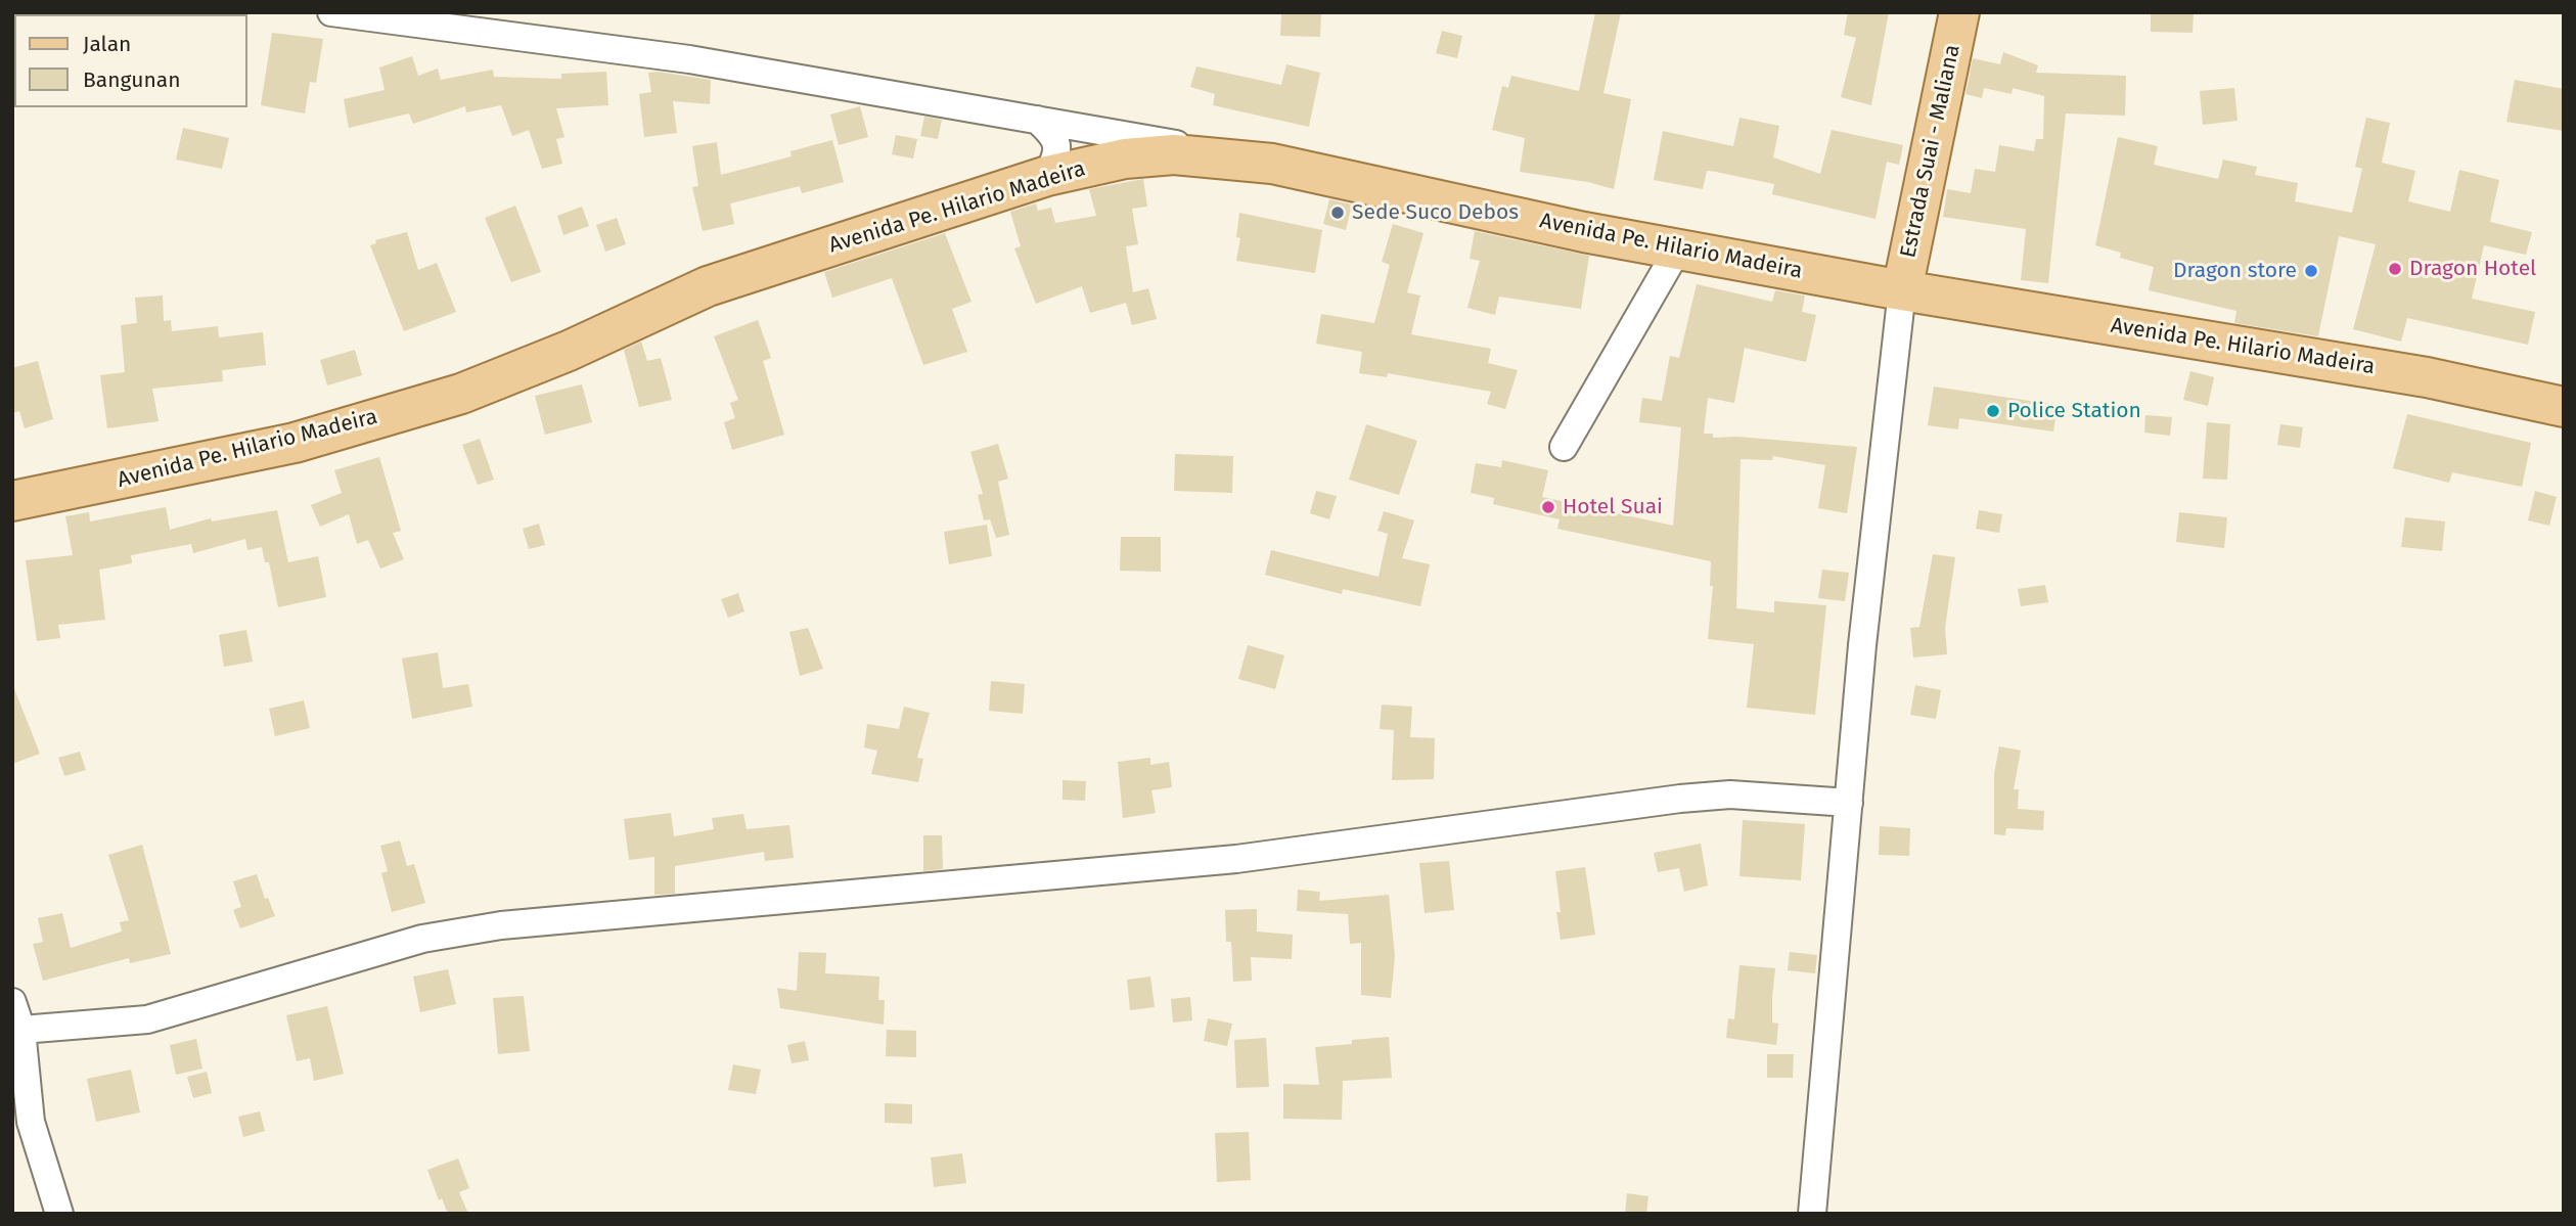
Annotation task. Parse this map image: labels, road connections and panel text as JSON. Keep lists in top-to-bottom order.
{
  "streets": {
    "main road": ["Estrada Suai - Maliana", "Avenida Pe. Hilario Madeira"]
  },
  "crossings": [
    ["Estrada Suai - Maliana", "Avenida Pe. Hilario Madeira"]
  ],
  "places": [
    "Sede Suco Debos",
    "Dragon Hotel",
    "Dragon store",
    "Police Station",
    "Hotel Suai"
  ],
  "legend": ["Jalan", "Bangunan"]
}
